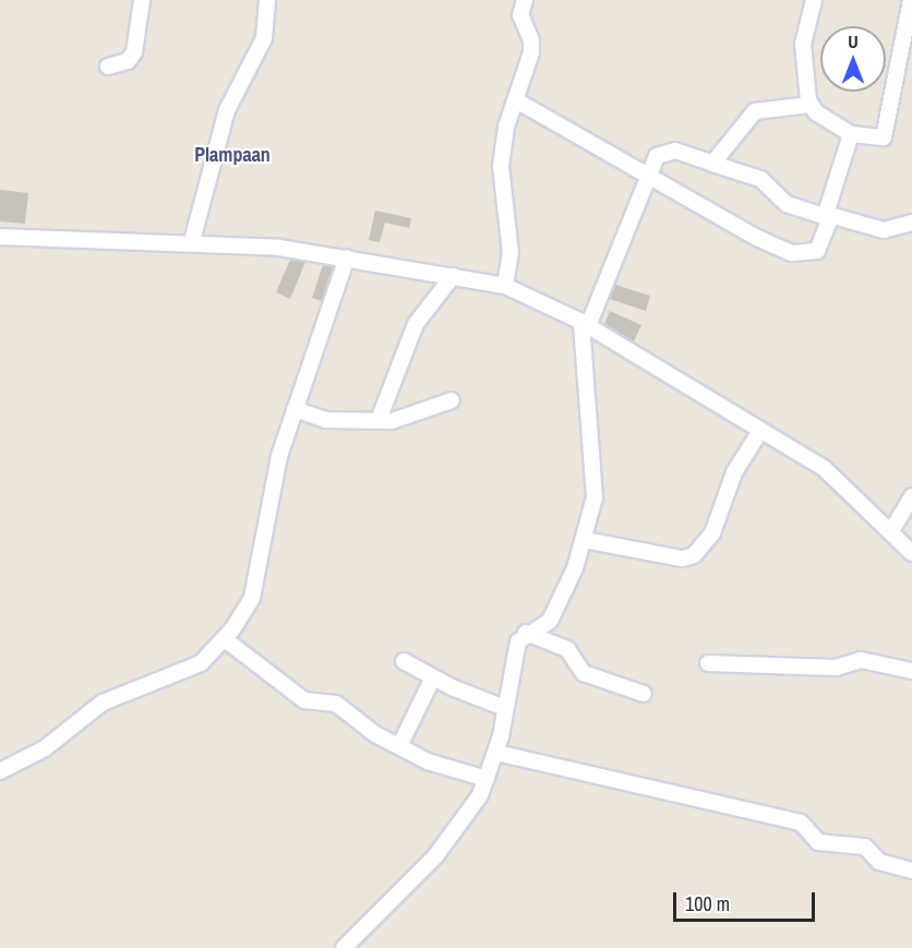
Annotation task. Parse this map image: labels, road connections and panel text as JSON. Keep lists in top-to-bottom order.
{
  "districts": ["Plampaan"],
  "scale_bar": "100 m",
  "north": "top"
}
